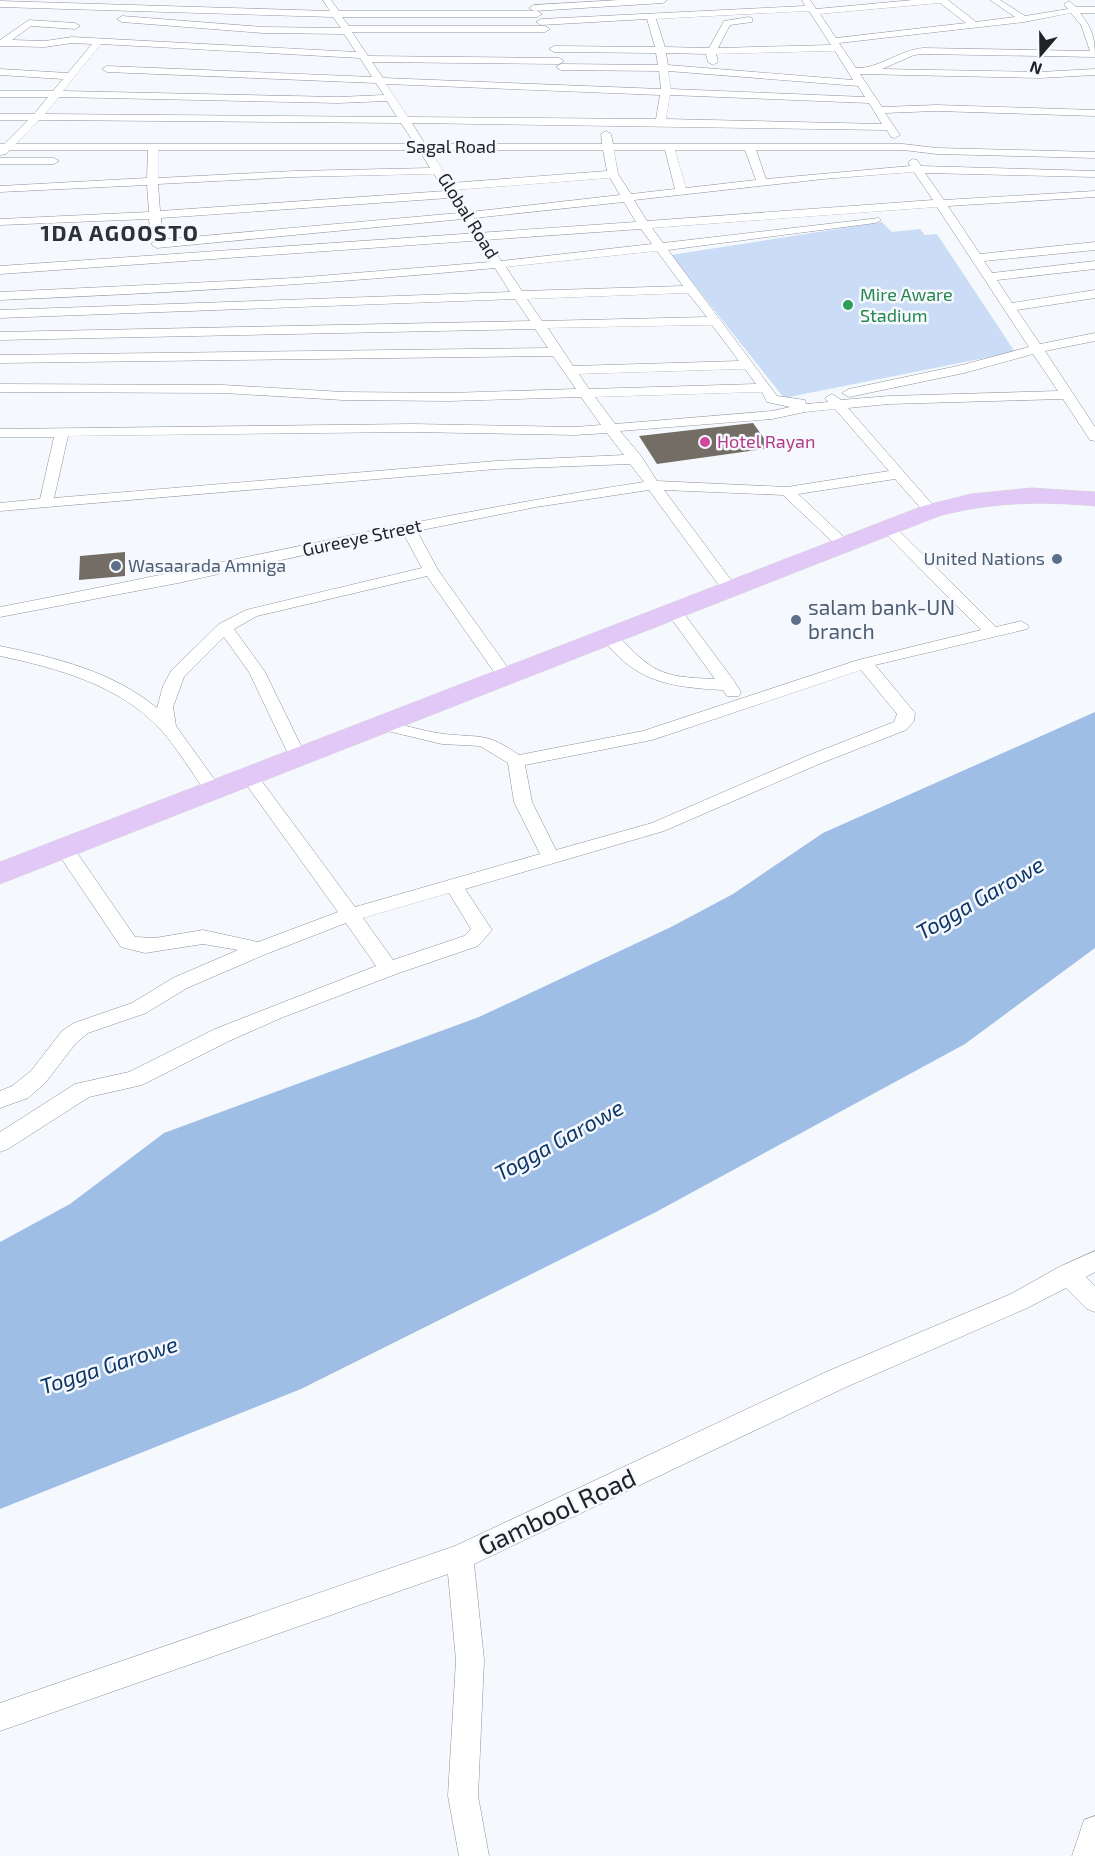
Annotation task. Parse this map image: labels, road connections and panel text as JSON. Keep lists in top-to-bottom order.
{
  "streets": {
    "street": [
      "Sagal Road",
      "Global Road",
      "Gureeye Street",
      "Gambool Road"
    ]
  },
  "crossings": [
    ["Sagal Road", "Global Road"],
    ["Global Road", "Gureeye Street"]
  ],
  "districts": ["1DA AGOOSTO"],
  "water": ["Togga Garowe"],
  "places": [
    "Mire Aware Stadium",
    "Hotel Rayan",
    "United Nations",
    "Wasaarada Amniga",
    "salam bank-UN branch"
  ],
  "north": "bottom"
}
